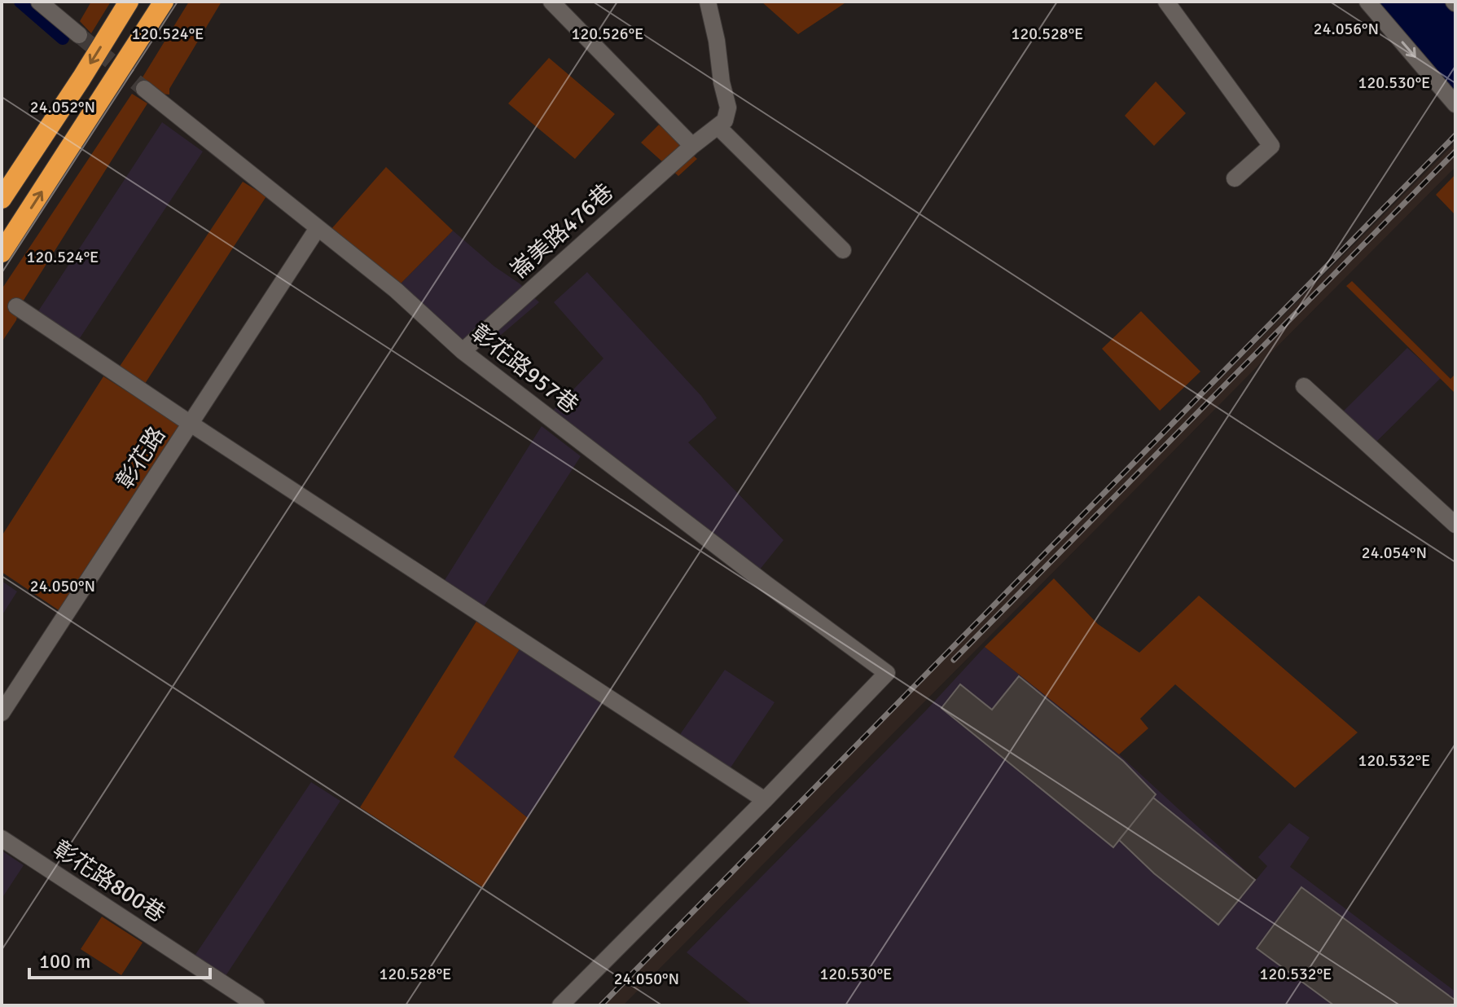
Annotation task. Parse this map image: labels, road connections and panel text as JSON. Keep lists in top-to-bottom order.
{
  "streets": {
    "street": [
      "崙美路476巷",
      "彰花路957巷",
      "彰花路",
      "彰花路800巷"
    ]
  },
  "crossings": [
    ["崙美路476巷", "彰花路957巷"],
    ["彰花路957巷", "彰花路"]
  ],
  "scale_bar": "100 m",
  "coordinates": [
    "24.056°N",
    "120.528°E",
    "120.524°E",
    "120.526°E",
    "120.530°E",
    "24.052°N",
    "24.054°N",
    "24.050°N",
    "120.532°E"
  ]
}
